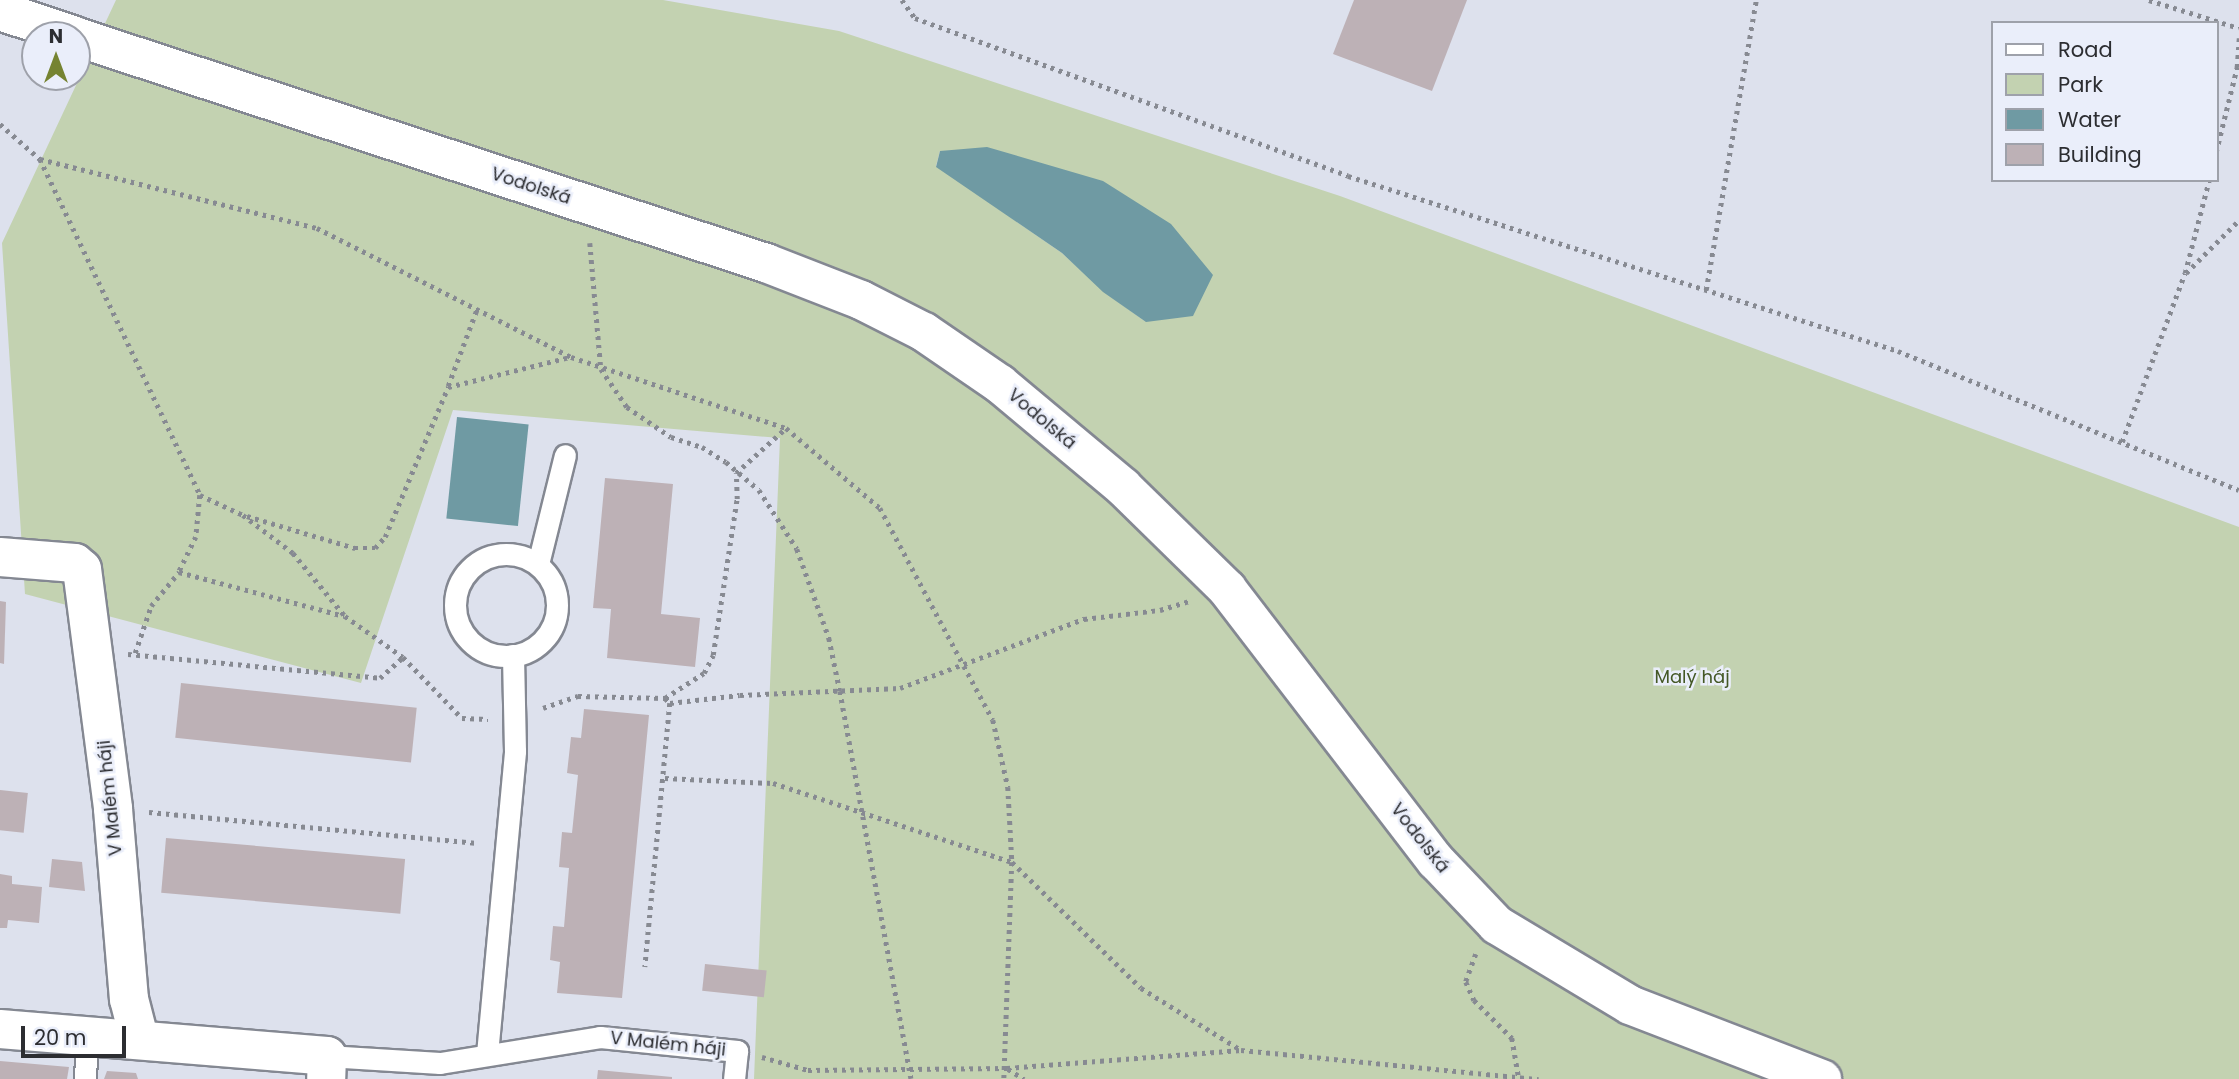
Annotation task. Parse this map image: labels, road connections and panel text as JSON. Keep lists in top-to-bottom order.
{
  "streets": {
    "street": ["Vodolská", "V Malém háji"]
  },
  "parks": ["Malý háj"],
  "legend": [
    "Road",
    "Park",
    "Water",
    "Building"
  ],
  "scale_bar": "20 m",
  "north": "top"
}
